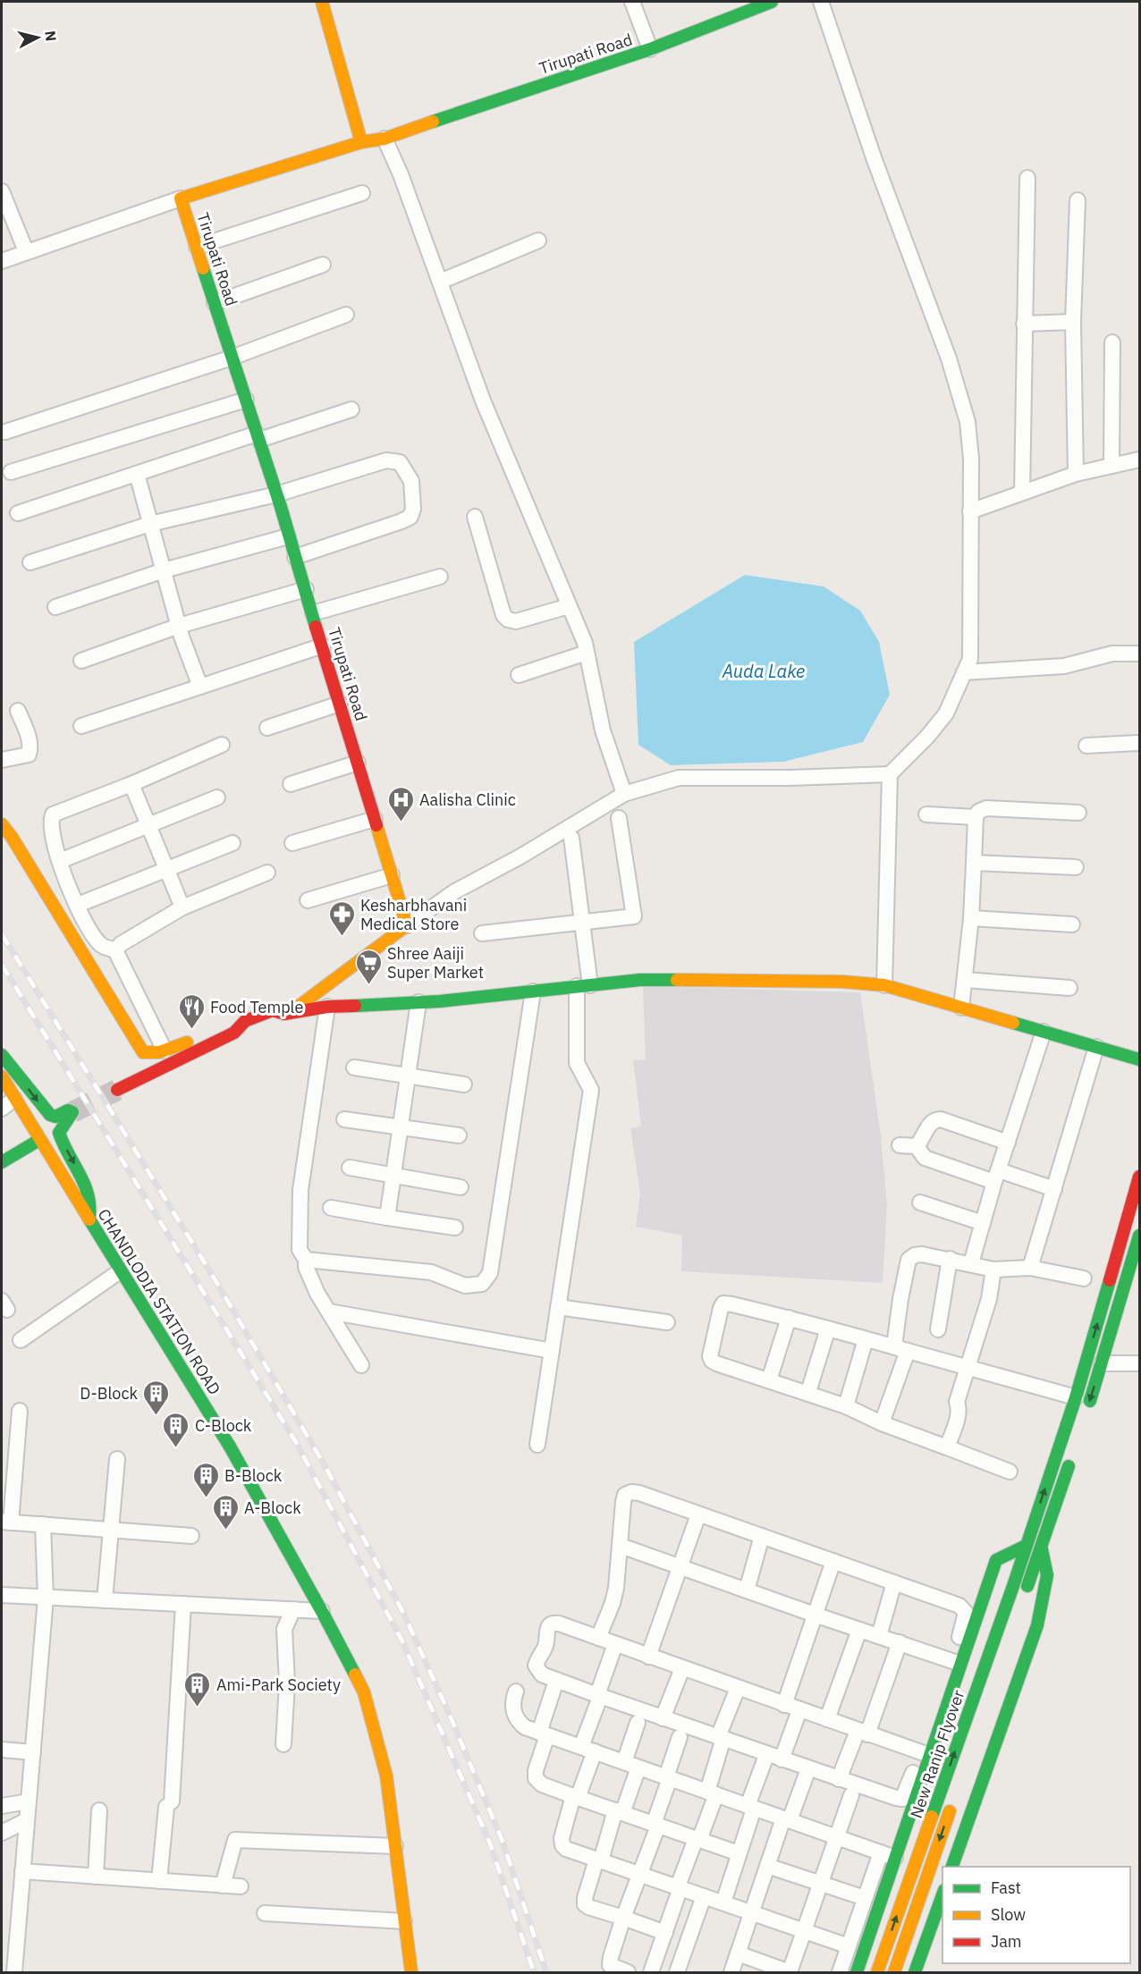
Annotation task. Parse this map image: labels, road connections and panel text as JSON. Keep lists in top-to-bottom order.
{
  "streets": {
    "street": ["Tirupati Road", "CHANDLODIA STATION ROAD", "New Ranip Flyover"]
  },
  "water": ["Auda Lake"],
  "places": {
    "hospital": ["Aalisha Clinic"],
    "pharmacy": ["Kesharbhavani Medical Store"],
    "supermarket": ["Shree Aaiji Super Market"],
    "restaurant": ["Food Temple"],
    "building": [
      "D-Block",
      "C-Block",
      "B-Block",
      "A-Block",
      "Ami-Park Society"
    ]
  },
  "legend": ["Fast", "Slow", "Jam"],
  "north": "right"
}
